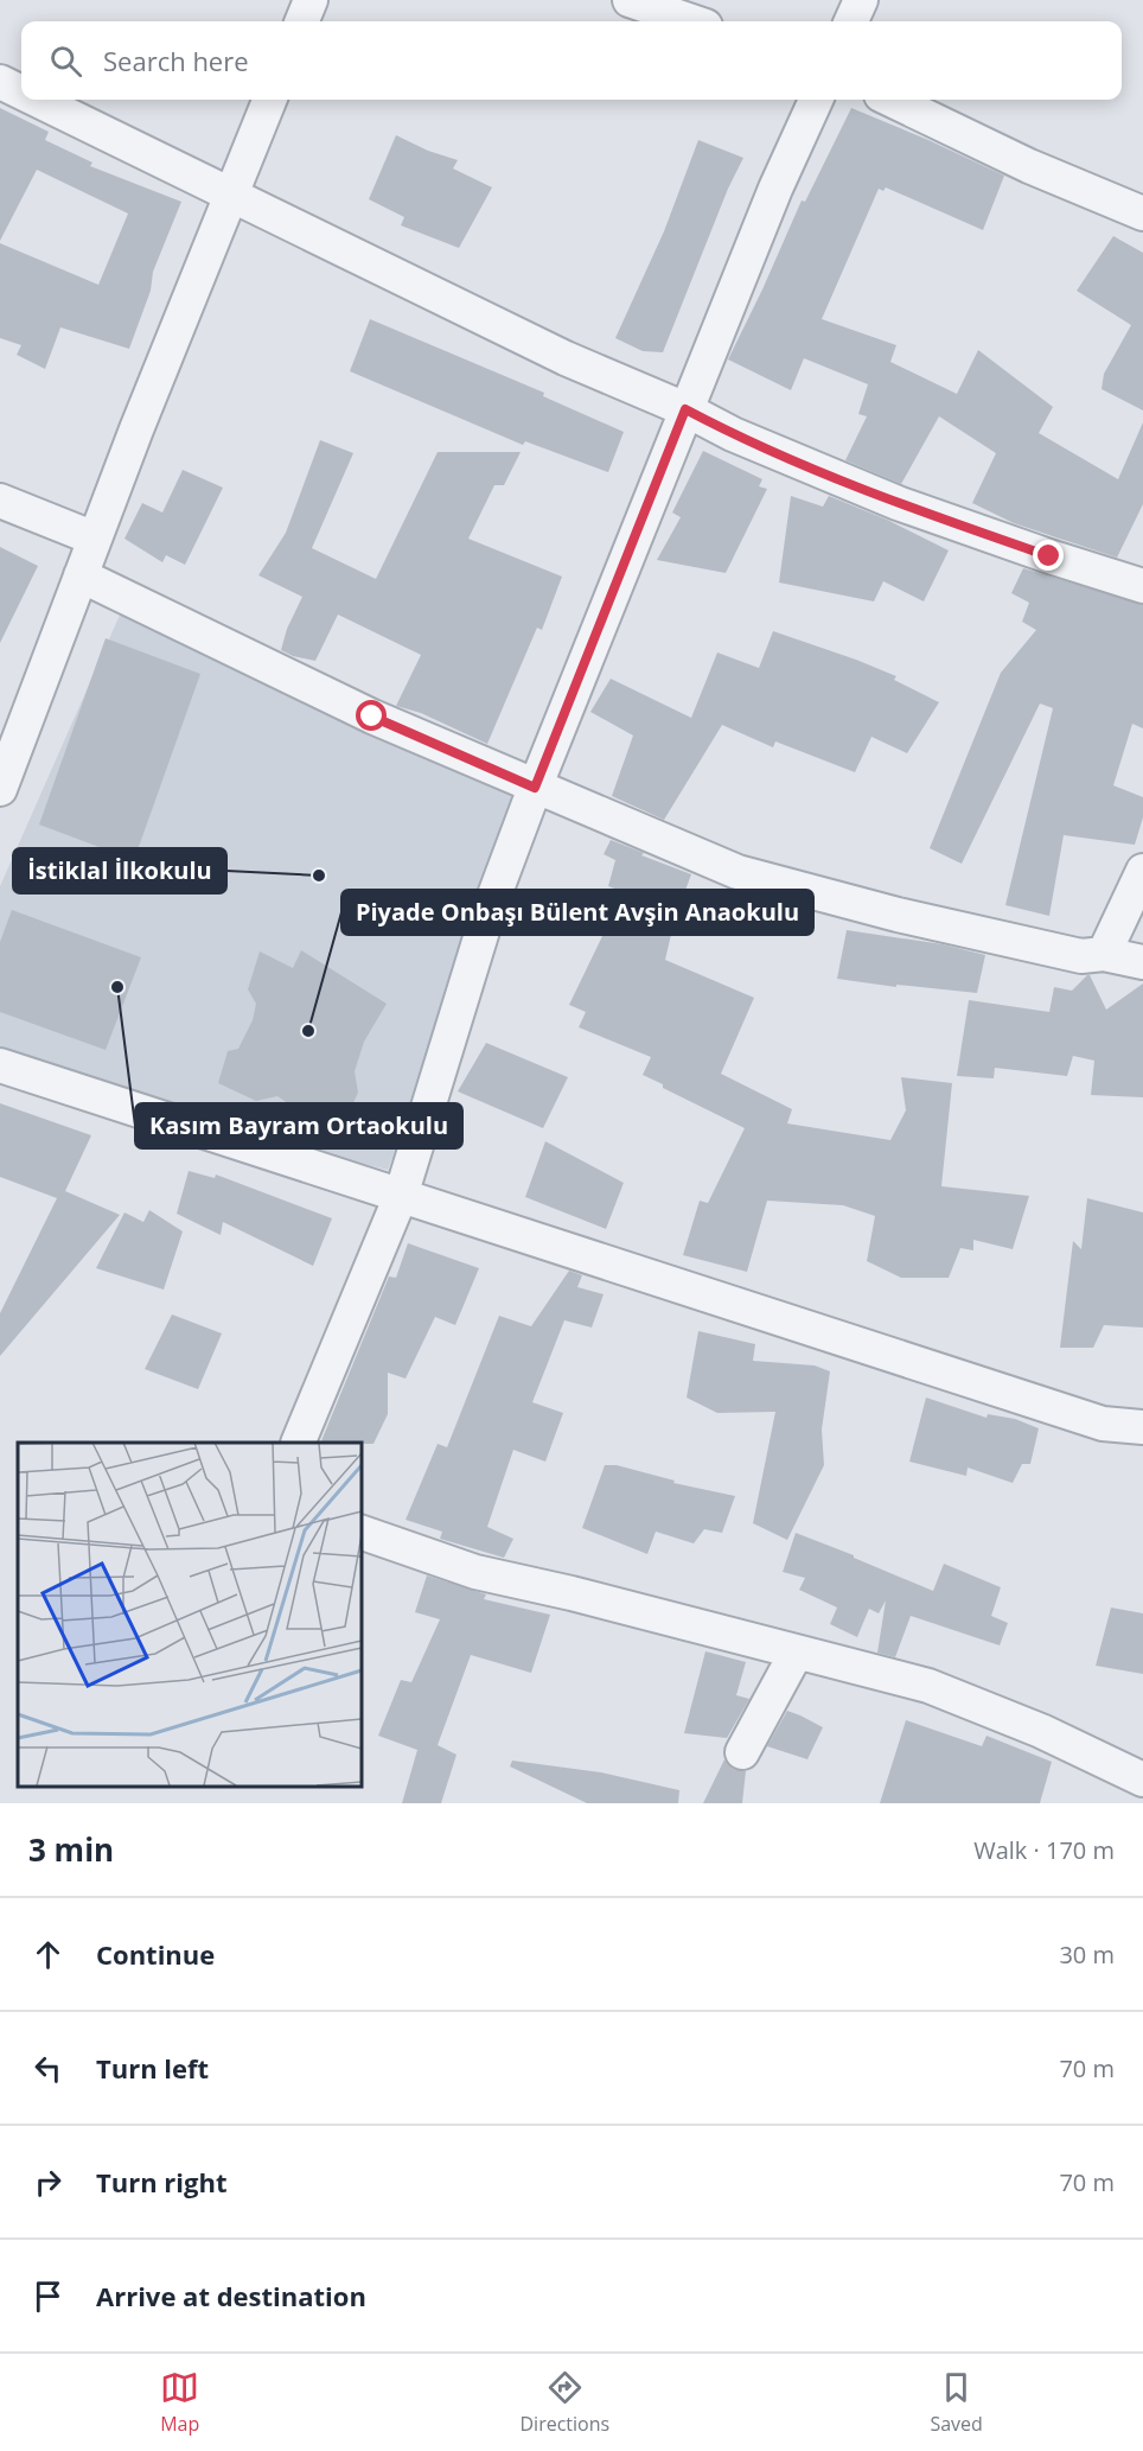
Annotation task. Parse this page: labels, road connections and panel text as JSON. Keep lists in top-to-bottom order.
{
  "places": ["İstiklal İlkokulu", "Kasım Bayram Ortaokulu", "Piyade Onbaşı Bülent Avşin Anaokulu"],
  "page": {
    "search": "Search here",
    "heading": ["3 min", "Walk · 170 m"],
    "list": [
      ["Continue", "30 m"],
      ["Turn left", "70 m"],
      ["Turn right", "70 m"],
      "Arrive at destination"
    ],
    "nav": ["Map", "Directions", "Saved"]
  }
}
